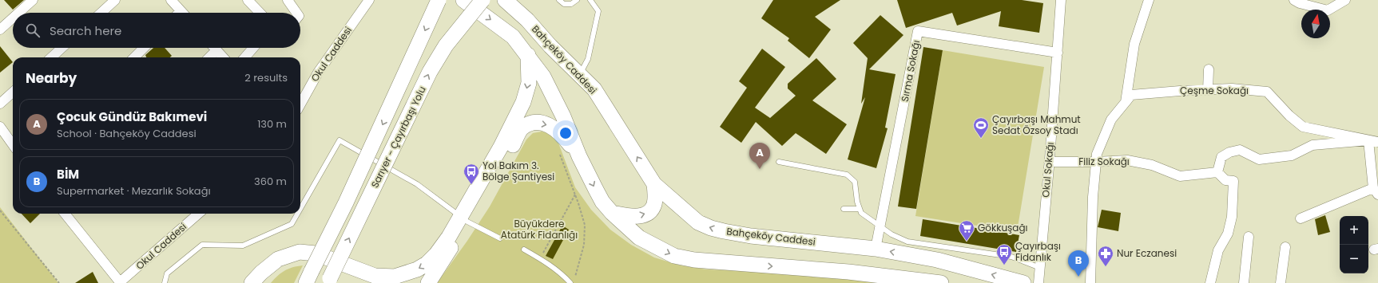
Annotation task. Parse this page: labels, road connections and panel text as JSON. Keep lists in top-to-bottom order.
{
  "streets": {
    "main road": ["Bahçeköy Caddesi", "Sarıyer - Çayırbaşı Yolu"],
    "street": [
      "Okul Caddesi",
      "Sırma Sokağı",
      "Çeşme Sokağı",
      "Filiz Sokağı",
      "Okul Sokağı"
    ]
  },
  "crossings": [
    ["Bahçeköy Caddesi", "Sırma Sokağı"],
    ["Sırma Sokağı", "Okul Sokağı"],
    ["Filiz Sokağı", "Okul Sokağı"]
  ],
  "parks": ["Büyükdere Atatürk Fidanlığı"],
  "places": {
    "sports": ["Çayırbaşı Mahmut Sedat Özsoy Stadı"],
    "bus stop": ["Yol Bakım 3. Bölge Şantiyesi", "Çayırbaşı Fidanlık"],
    "supermarket": ["Gökkuşağı"],
    "pharmacy": ["Nur Eczanesi"]
  },
  "north": "top",
  "page": {
    "search": "Search here",
    "heading": ["Nearby", "2 results"],
    "list": [
      {
        "mark": "A",
        "name": "Çocuk Gündüz Bakımevi",
        "note": "School · Bahçeköy Caddesi",
        "value": "130 m"
      },
      {
        "mark": "B",
        "name": "BİM",
        "note": "Supermarket · Mezarlık Sokağı",
        "value": "360 m"
      }
    ],
    "pins": ["A", "B"],
    "map_buttons": ["+", "−"]
  }
}
